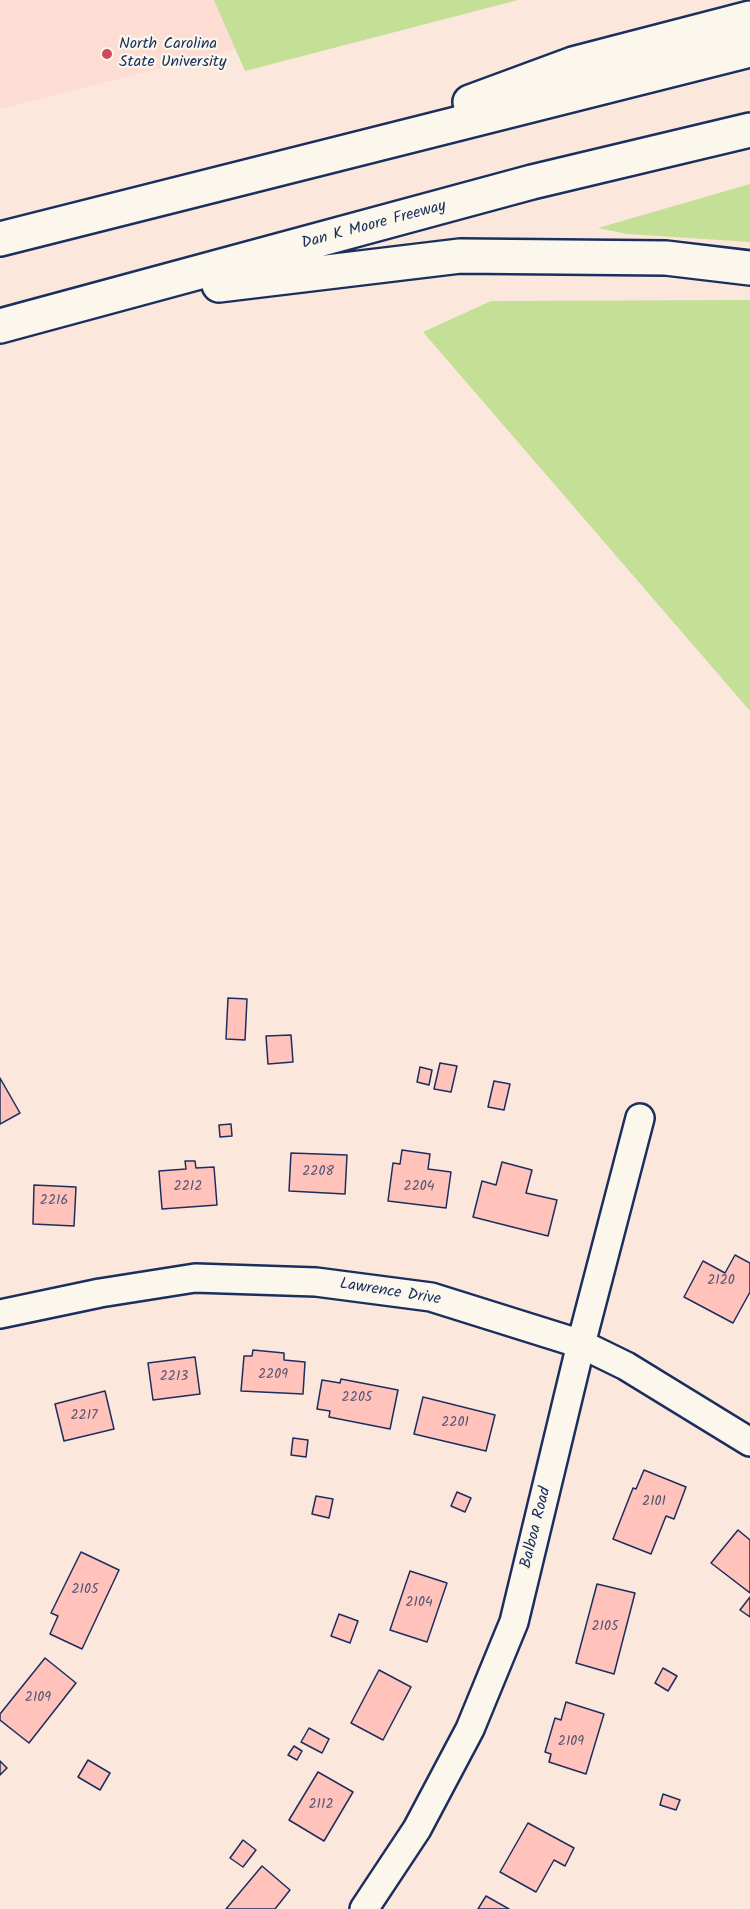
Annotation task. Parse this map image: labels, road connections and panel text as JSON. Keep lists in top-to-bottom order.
{
  "streets": {
    "highway": ["Dan K Moore Freeway"],
    "street": ["Lawrence Drive", "Balboa Road"]
  },
  "crossings": [
    ["Lawrence Drive", "Balboa Road"]
  ],
  "places": ["North Carolina State University"],
  "house_numbers": [
    "2208",
    "2212",
    "2204",
    "2216",
    "2120",
    "2209",
    "2213",
    "2205",
    "2217",
    "2201",
    "2101",
    "2105",
    "2104",
    "2105",
    "2109",
    "2109",
    "2112"
  ]
}
